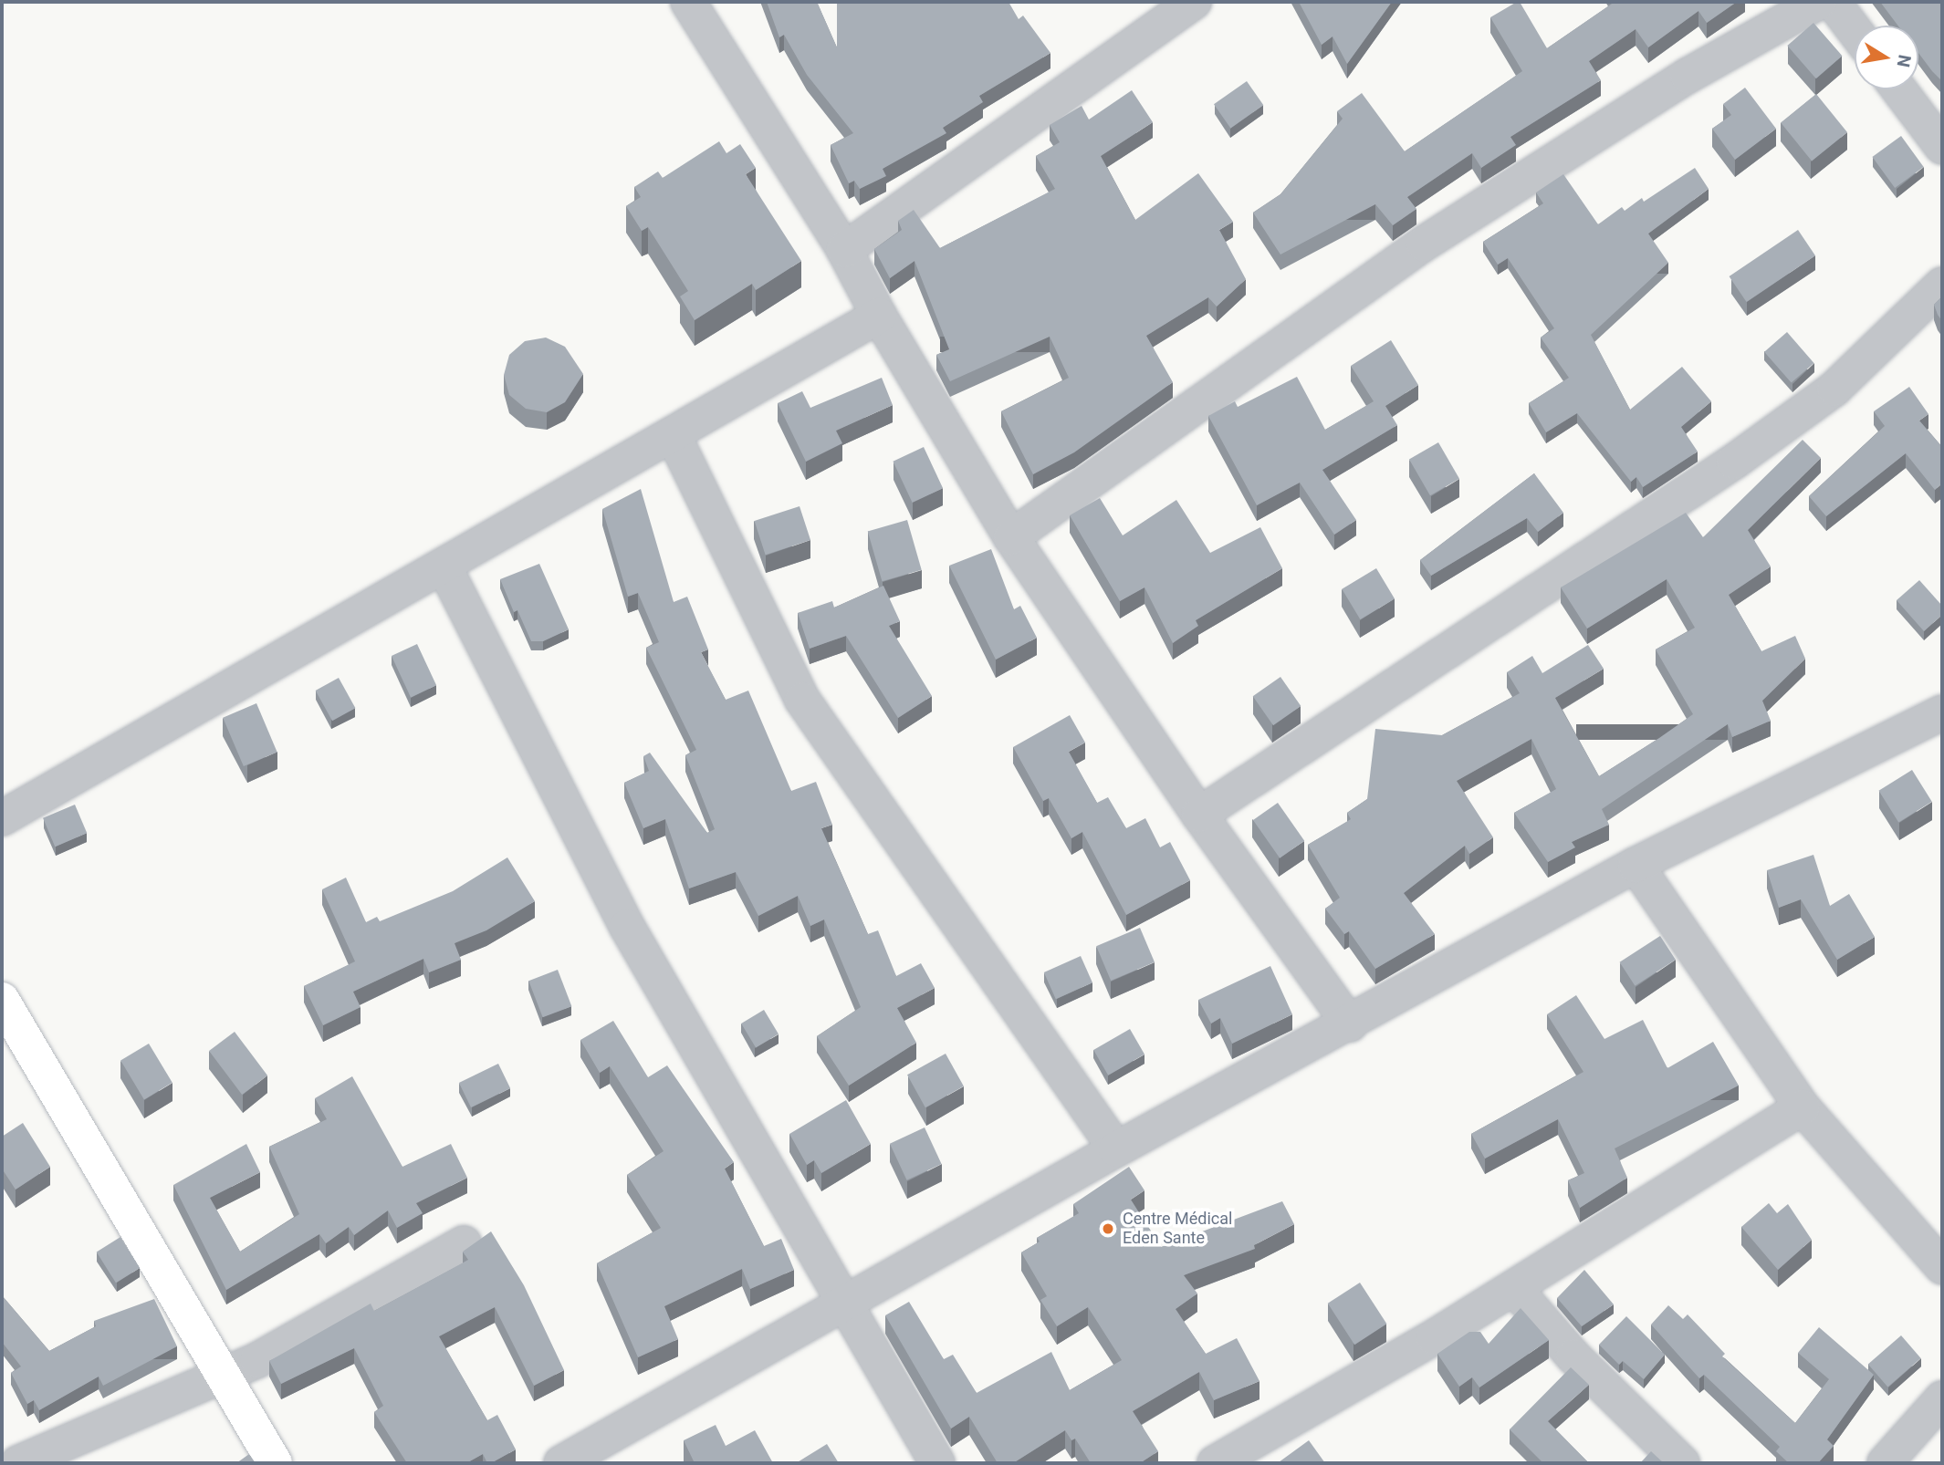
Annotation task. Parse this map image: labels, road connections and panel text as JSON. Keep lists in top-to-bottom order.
{
  "places": ["Centre Médical Eden Sante"],
  "north": "right"
}
